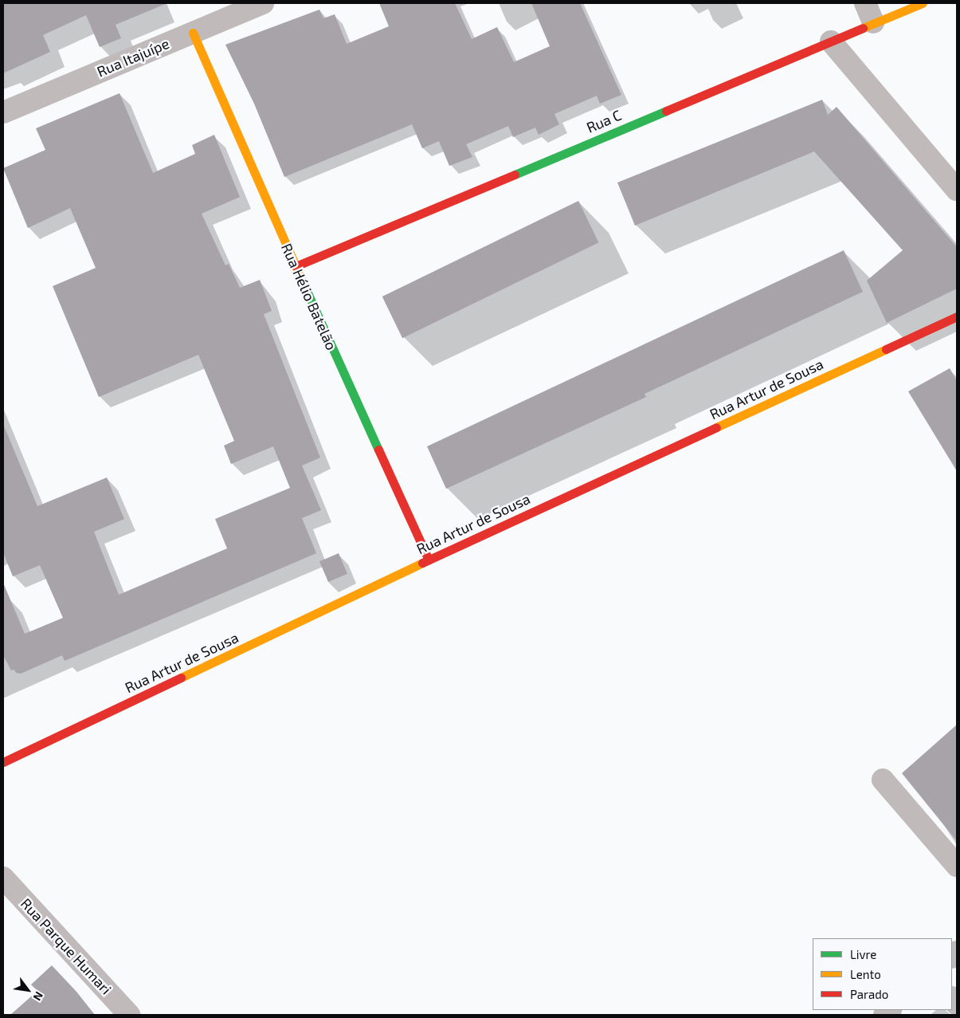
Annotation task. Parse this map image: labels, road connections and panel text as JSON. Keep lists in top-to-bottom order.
{
  "streets": {
    "street": [
      "Rua Itajuípe",
      "Rua C",
      "Rua Hélio Batelão",
      "Rua Artur de Sousa",
      "Rua Parque Humari"
    ]
  },
  "crossings": [
    ["Rua Itajuípe", "Rua Hélio Batelão"],
    ["Rua C", "Rua Hélio Batelão"],
    ["Rua Hélio Batelão", "Rua Artur de Sousa"]
  ],
  "legend": ["Livre", "Lento", "Parado"],
  "north": "bottom right"
}
